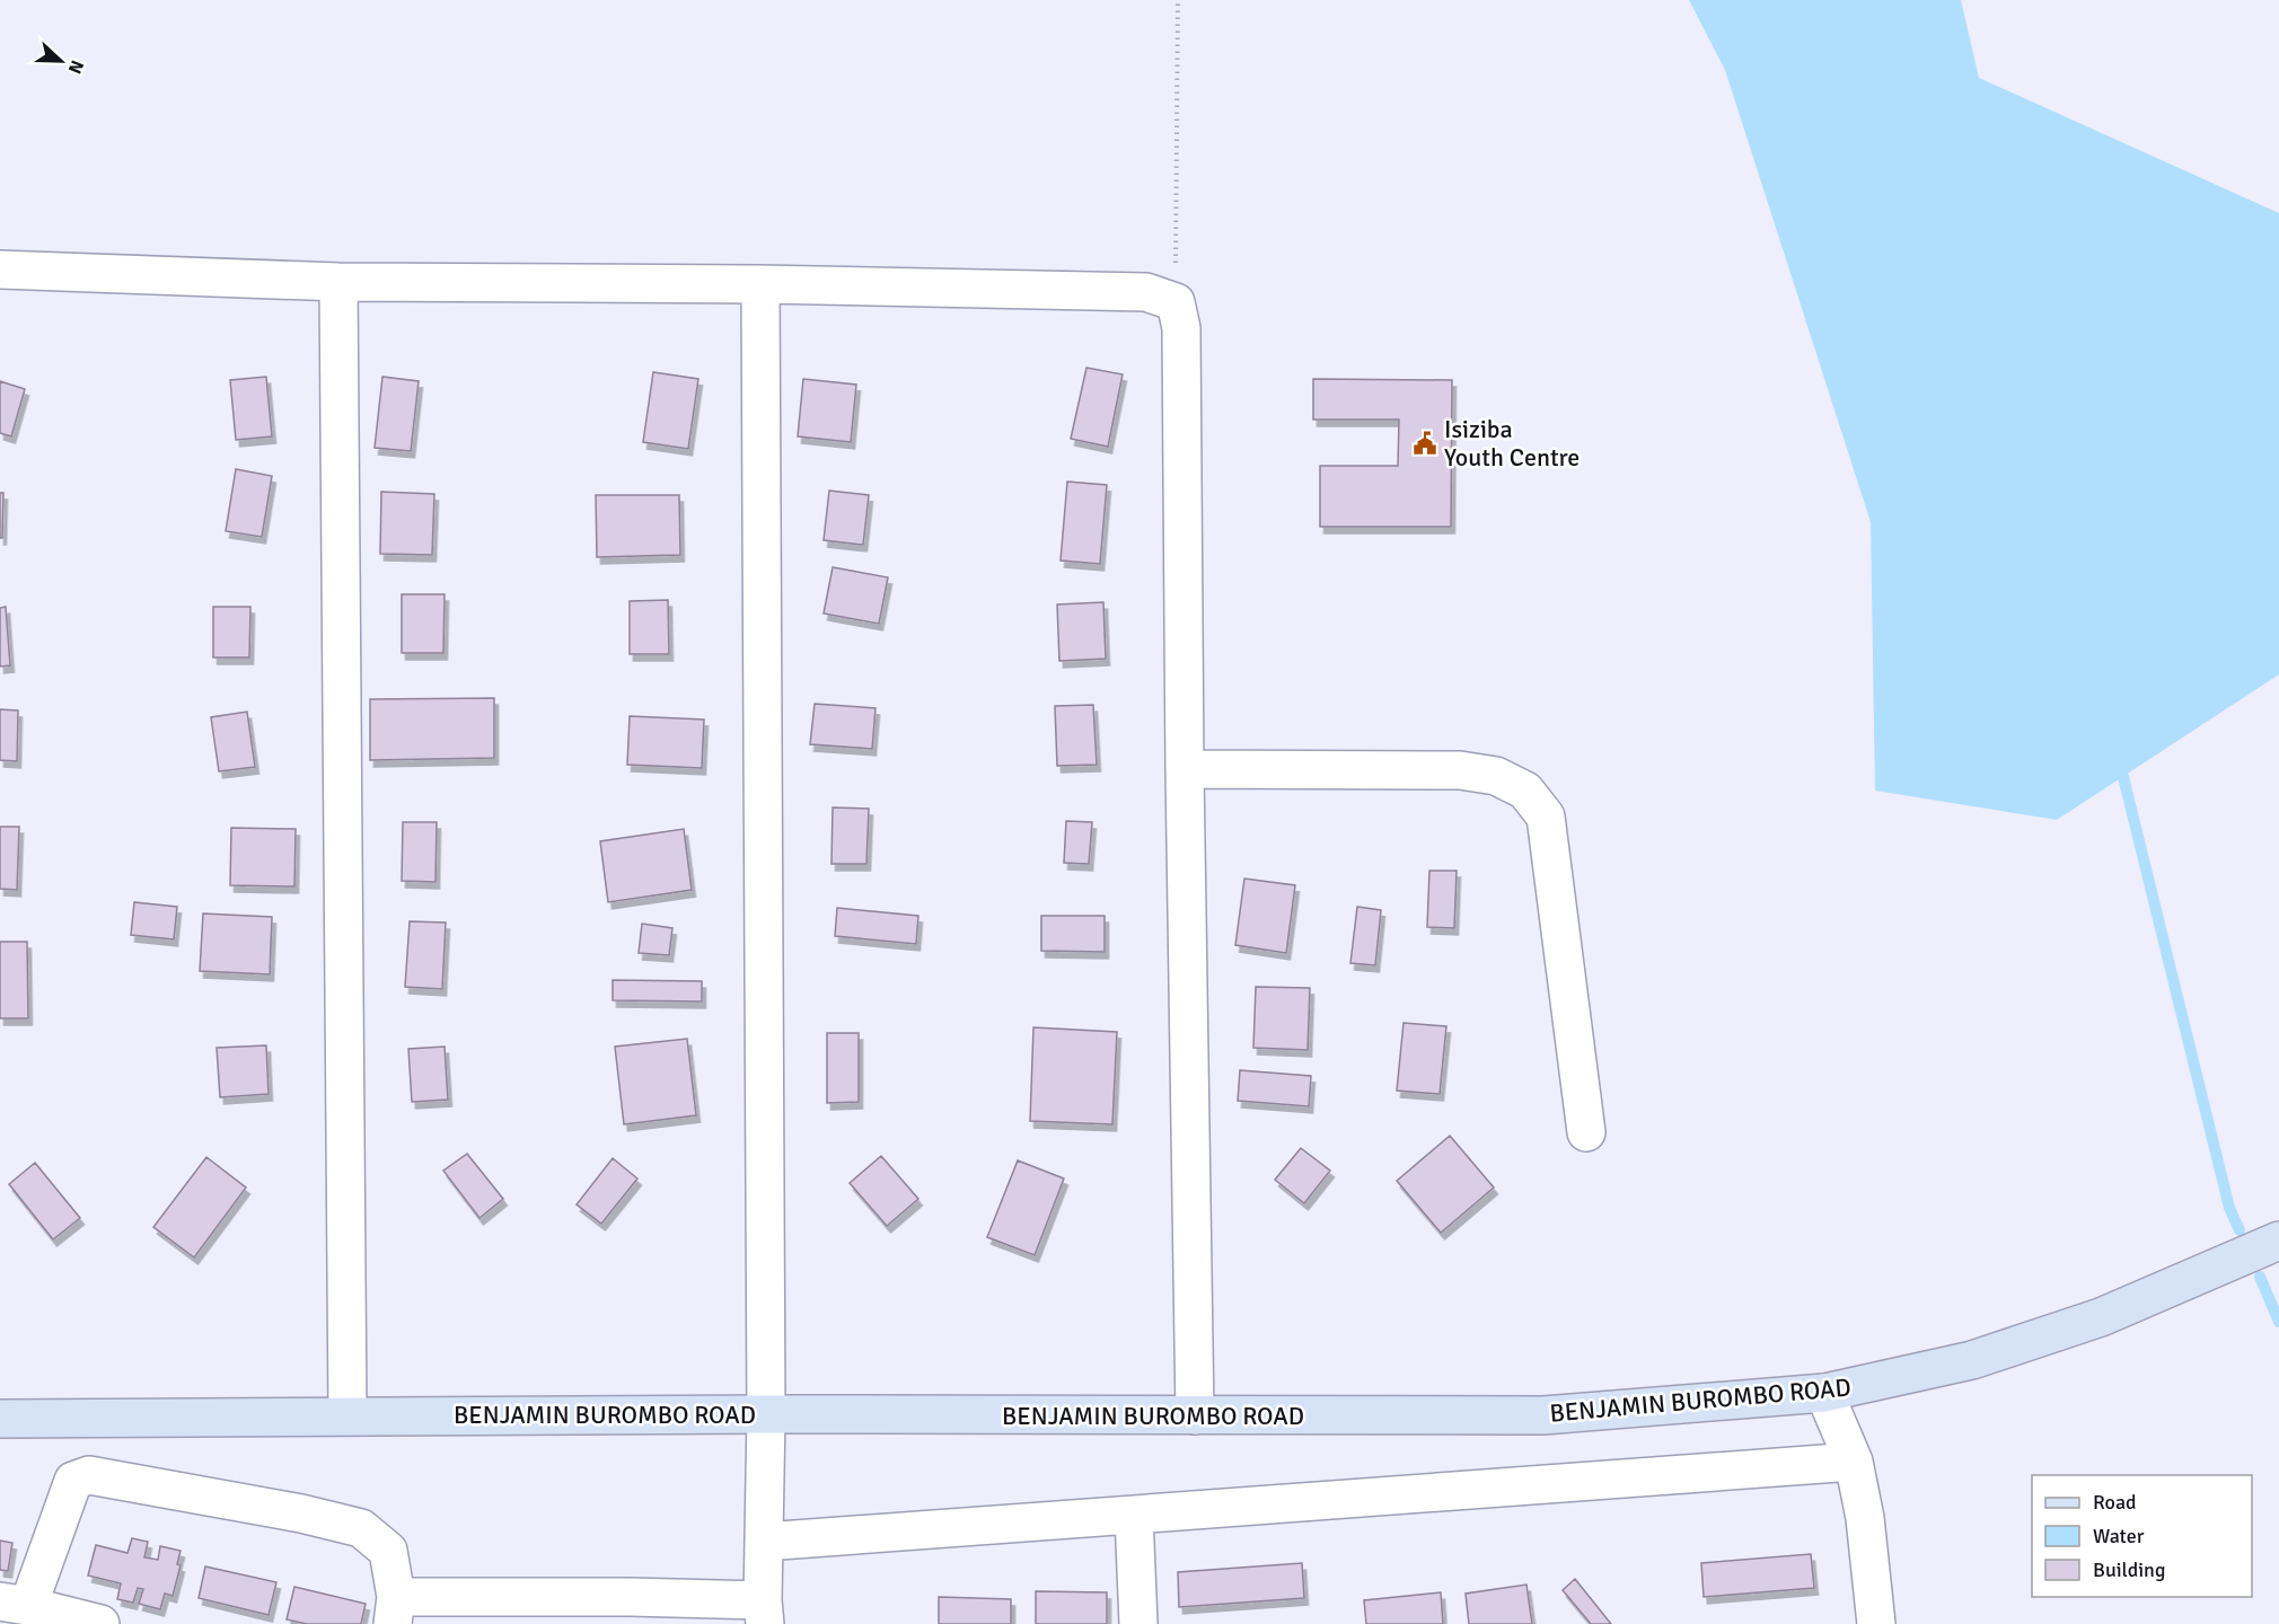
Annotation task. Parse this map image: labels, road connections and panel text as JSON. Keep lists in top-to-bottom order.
{
  "streets": {
    "street": ["BENJAMIN BUROMBO ROAD"]
  },
  "places": {
    "public building": ["Isiziba Youth Centre"]
  },
  "legend": ["Road", "Water", "Building"],
  "north": "right"
}
